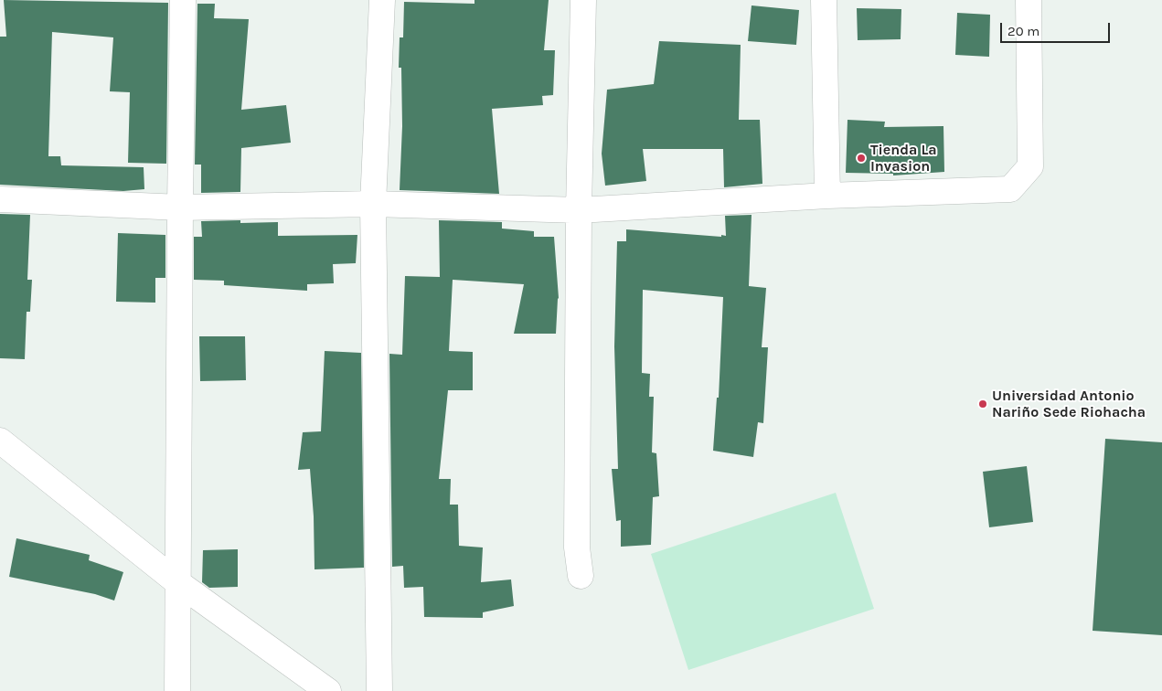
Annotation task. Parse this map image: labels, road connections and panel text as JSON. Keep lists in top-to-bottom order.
{
  "places": ["Tienda La Invasion", "Universidad Antonio Nariño Sede Riohacha"],
  "scale_bar": "20 m"
}
